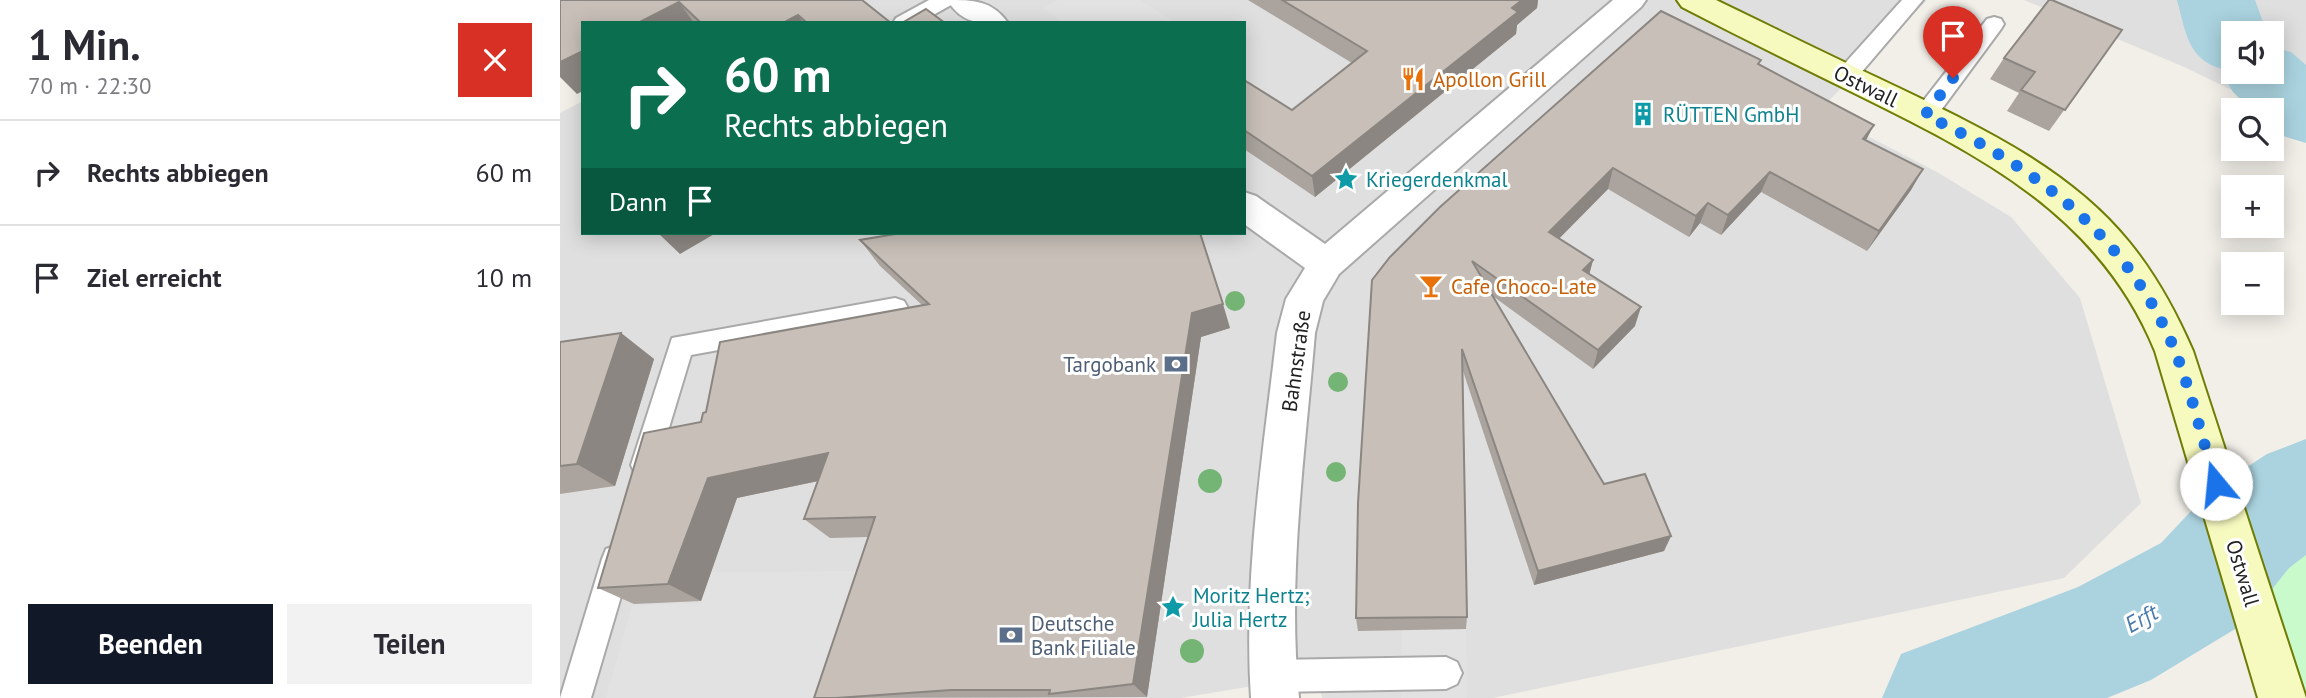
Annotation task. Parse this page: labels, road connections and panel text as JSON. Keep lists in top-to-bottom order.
{
  "streets": {
    "main road": ["Ostwall"],
    "street": ["Bahnstraße"]
  },
  "water": ["Erft"],
  "places": {
    "restaurant": ["Apollon Grill"],
    "building": ["RÜTTEN GmbH"],
    "place": ["Kriegerdenkmal", "Moritz Hertz; Julia Hertz"],
    "bar": ["Cafe Choco-Late"],
    "bank": ["Targobank", "Deutsche Bank Filiale"]
  },
  "page": {
    "heading": ["1 Min.", "70 m · 22:30"],
    "map_buttons": ["+", "−"],
    "turn": ["60 m", "Rechts abbiegen"],
    "list": [
      {
        "name": "Rechts abbiegen",
        "value": "60 m"
      },
      {
        "name": "Ziel erreicht",
        "value": "10 m"
      }
    ],
    "then": "Dann",
    "buttons": ["Beenden", "Teilen"]
  }
}
